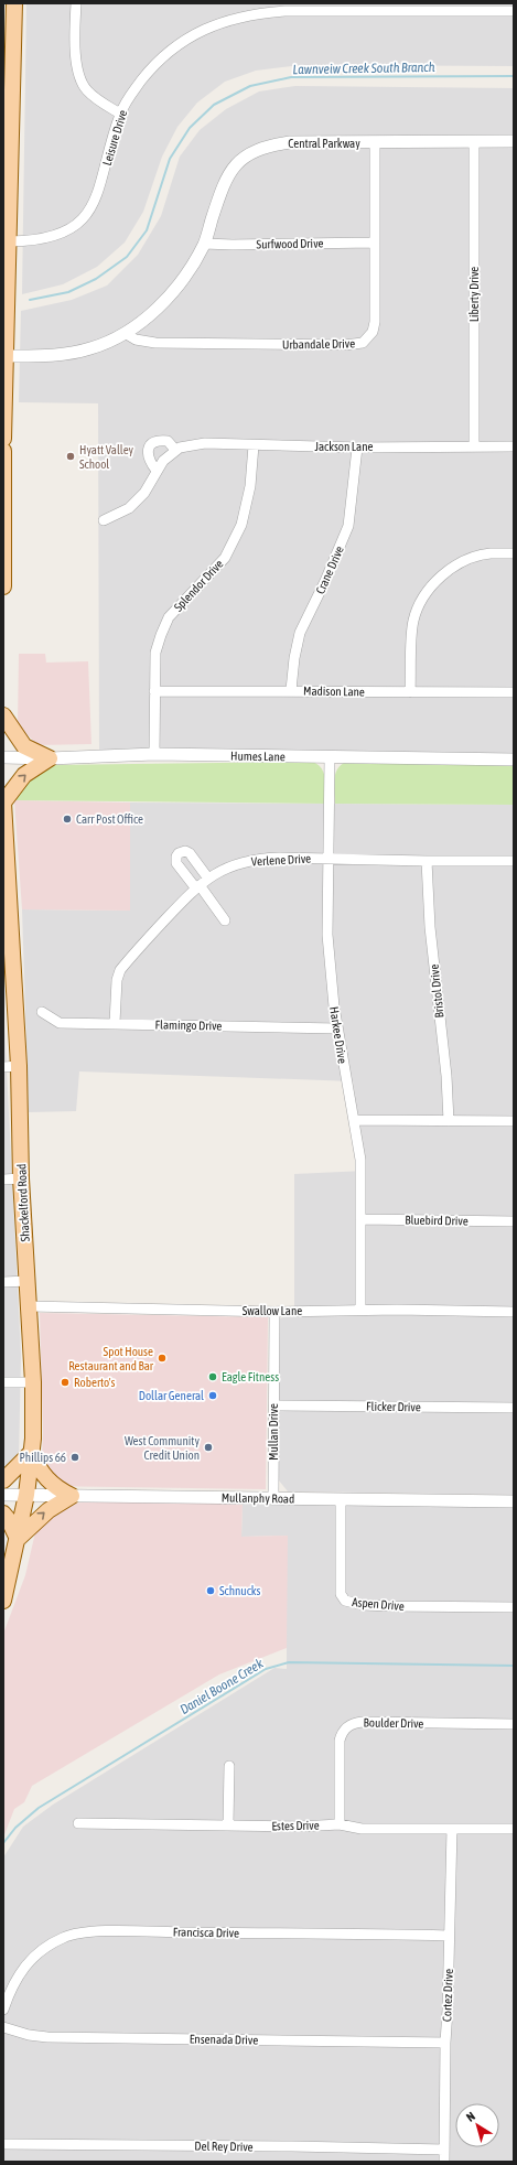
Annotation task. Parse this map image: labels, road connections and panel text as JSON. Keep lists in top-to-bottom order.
{
  "streets": {
    "main road": ["Shackelford Road"],
    "street": [
      "Leisure Drive",
      "Central Parkway",
      "Surfwood Drive",
      "Liberty Drive",
      "Urbandale Drive",
      "Jackson Lane",
      "Crane Drive",
      "Splendor Drive",
      "Madison Lane",
      "Humes Lane",
      "Verlene Drive",
      "Bristol Drive",
      "Flamingo Drive",
      "Harkee Drive",
      "Bluebird Drive",
      "Swallow Lane",
      "Flicker Drive",
      "Mullan Drive",
      "Mullanphy Road",
      "Aspen Drive",
      "Boulder Drive",
      "Estes Drive",
      "Francisca Drive",
      "Cortez Drive",
      "Ensenada Drive",
      "Del Rey Drive"
    ]
  },
  "crossings": [
    ["Central Parkway", "Surfwood Drive"],
    ["Central Parkway", "Liberty Drive"],
    ["Central Parkway", "Urbandale Drive"],
    ["Surfwood Drive", "Urbandale Drive"],
    ["Liberty Drive", "Jackson Lane"],
    ["Jackson Lane", "Crane Drive"],
    ["Jackson Lane", "Splendor Drive"],
    ["Crane Drive", "Madison Lane"],
    ["Splendor Drive", "Madison Lane"],
    ["Splendor Drive", "Humes Lane"],
    ["Humes Lane", "Harkee Drive"],
    ["Verlene Drive", "Bristol Drive"],
    ["Verlene Drive", "Flamingo Drive"],
    ["Verlene Drive", "Harkee Drive"],
    ["Flamingo Drive", "Harkee Drive"],
    ["Harkee Drive", "Bluebird Drive"],
    ["Harkee Drive", "Swallow Lane"],
    ["Shackelford Road", "Swallow Lane"],
    ["Shackelford Road", "Mullanphy Road"],
    ["Swallow Lane", "Mullan Drive"],
    ["Flicker Drive", "Mullan Drive"],
    ["Mullan Drive", "Mullanphy Road"],
    ["Mullanphy Road", "Aspen Drive"],
    ["Boulder Drive", "Estes Drive"],
    ["Estes Drive", "Cortez Drive"],
    ["Francisca Drive", "Cortez Drive"],
    ["Cortez Drive", "Ensenada Drive"],
    ["Cortez Drive", "Del Rey Drive"]
  ],
  "water": ["Lawnveiw Creek South Branch", "Daniel Boone Creek"],
  "places": [
    "Hyatt Valley School",
    "Carr Post Office",
    "Spot House Restaurant and Bar",
    "Eagle Fitness",
    "Roberto's",
    "Dollar General",
    "West Community Credit Union",
    "Phillips 66",
    "Schnucks"
  ],
  "north": "top left"
}
